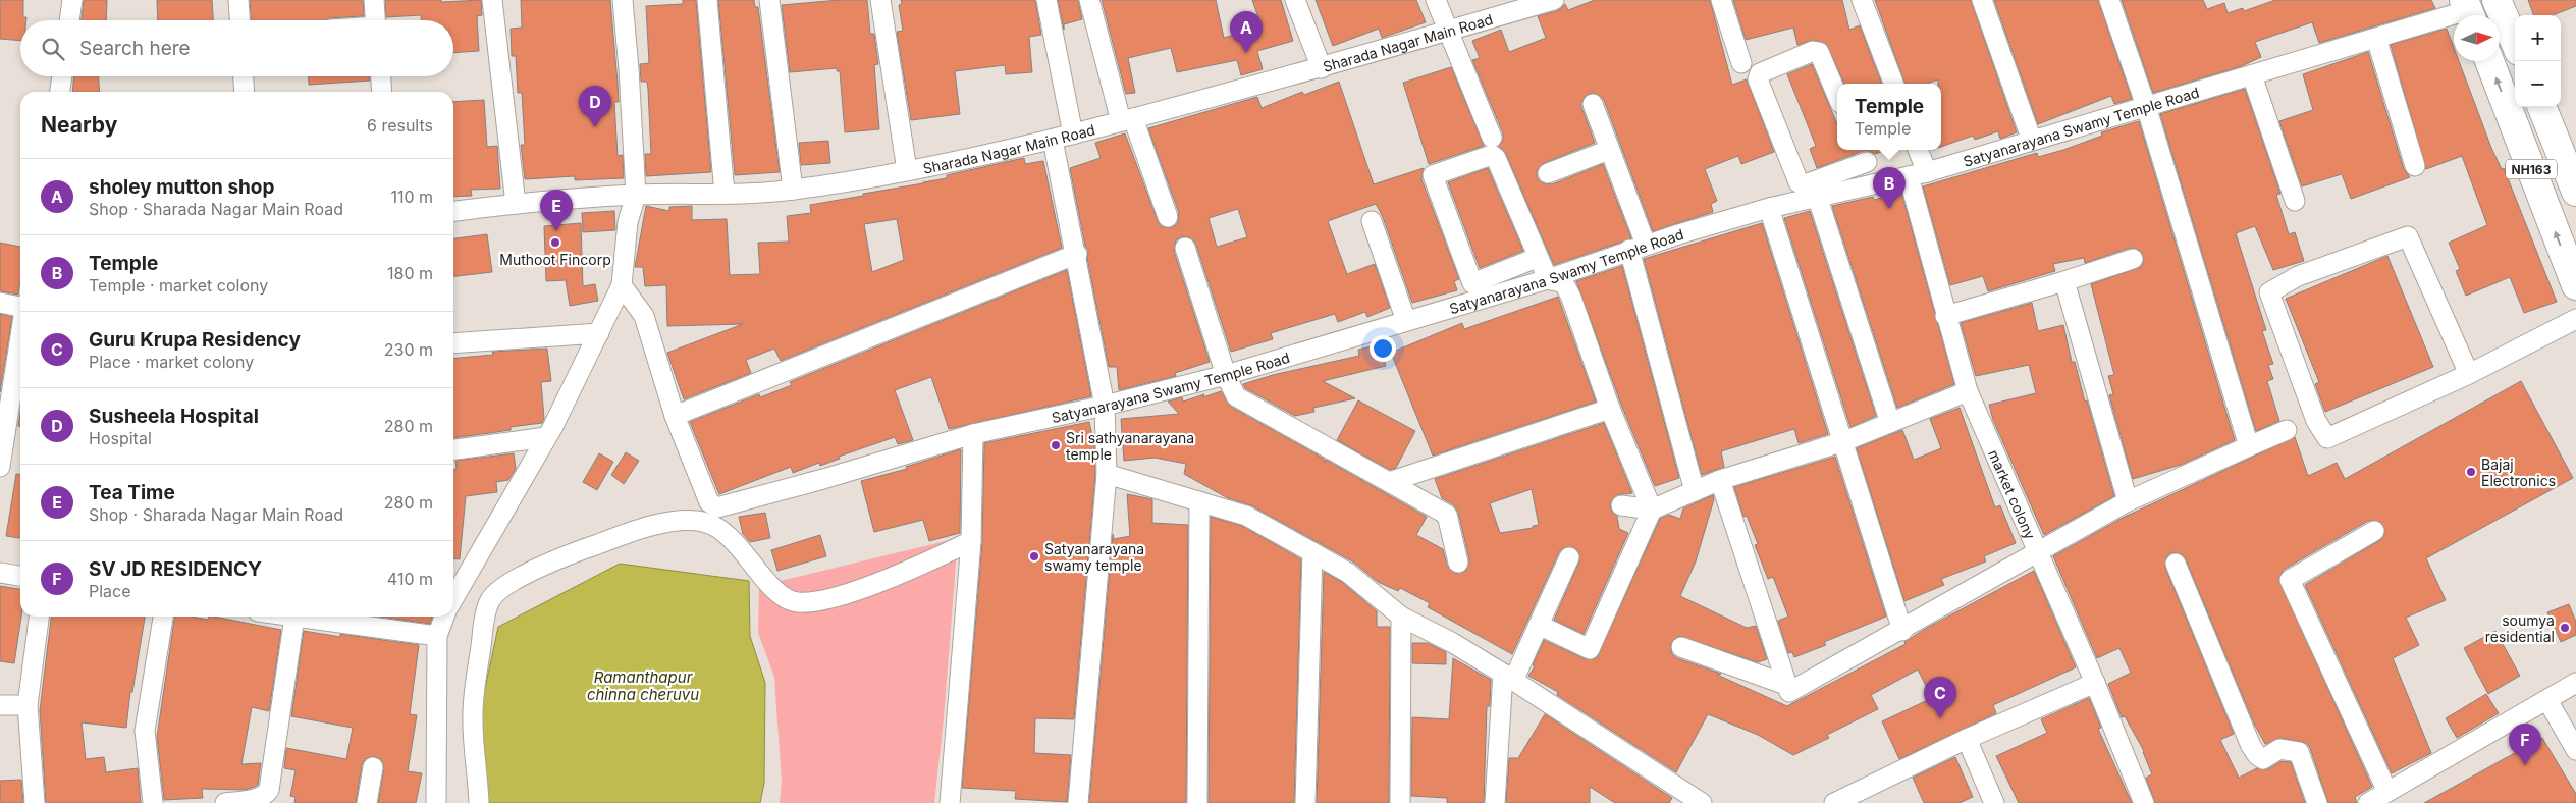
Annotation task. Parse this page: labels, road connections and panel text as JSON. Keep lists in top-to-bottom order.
{
  "streets": {
    "highway": ["NH163"],
    "street": ["Sharada Nagar Main Road", "Satyanarayana Swamy Temple Road", "market colony"]
  },
  "crossings": [
    ["Satyanarayana Swamy Temple Road", "market colony"]
  ],
  "water": ["Ramanthapur chinna cheruvu"],
  "places": [
    "Muthoot Fincorp",
    "Sri sathyanarayana temple",
    "Bajaj Electronics",
    "Satyanarayana swamy temple",
    "soumya residential"
  ],
  "north": "right",
  "page": {
    "pins": [
      "A",
      "D",
      "B",
      "E",
      "C",
      "F"
    ],
    "map_buttons": ["+", "−"],
    "search": "Search here",
    "popup": ["Temple", "Temple"],
    "heading": ["Nearby", "6 results"],
    "list": [
      {
        "mark": "A",
        "name": "sholey mutton shop",
        "note": "Shop · Sharada Nagar Main Road",
        "value": "110 m"
      },
      {
        "mark": "B",
        "name": "Temple",
        "note": "Temple · market colony",
        "value": "180 m"
      },
      {
        "mark": "C",
        "name": "Guru Krupa Residency",
        "note": "Place · market colony",
        "value": "230 m"
      },
      {
        "mark": "D",
        "name": "Susheela Hospital",
        "note": "Hospital",
        "value": "280 m"
      },
      {
        "mark": "E",
        "name": "Tea Time",
        "note": "Shop · Sharada Nagar Main Road",
        "value": "280 m"
      },
      {
        "mark": "F",
        "name": "SV JD RESIDENCY",
        "note": "Place",
        "value": "410 m"
      }
    ]
  }
}
